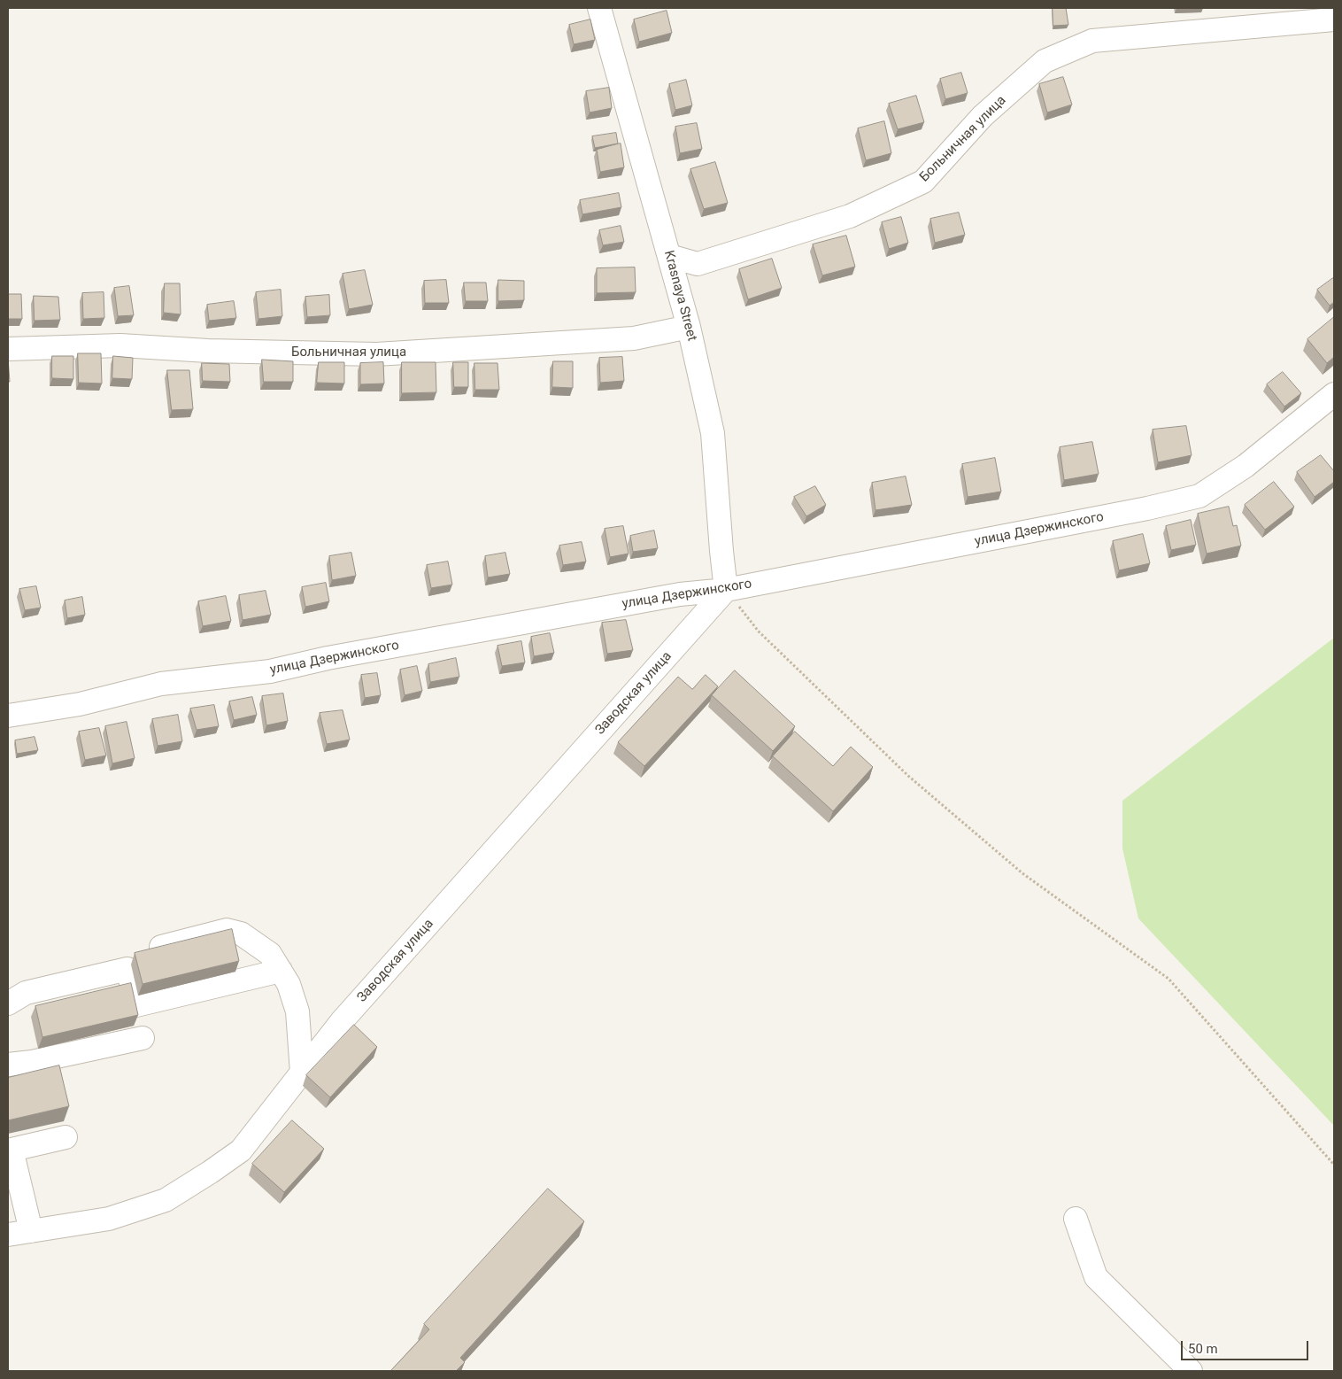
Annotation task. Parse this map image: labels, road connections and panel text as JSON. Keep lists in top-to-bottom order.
{
  "streets": {
    "street": [
      "Больничная улица",
      "Krasnaya Street",
      "улица Дзержинского",
      "Заводская улица"
    ]
  },
  "crossings": [
    ["Больничная улица", "Krasnaya Street"],
    ["Krasnaya Street", "улица Дзержинского"],
    ["Krasnaya Street", "Заводская улица"],
    ["улица Дзержинского", "Заводская улица"]
  ],
  "scale_bar": "50 m"
}
